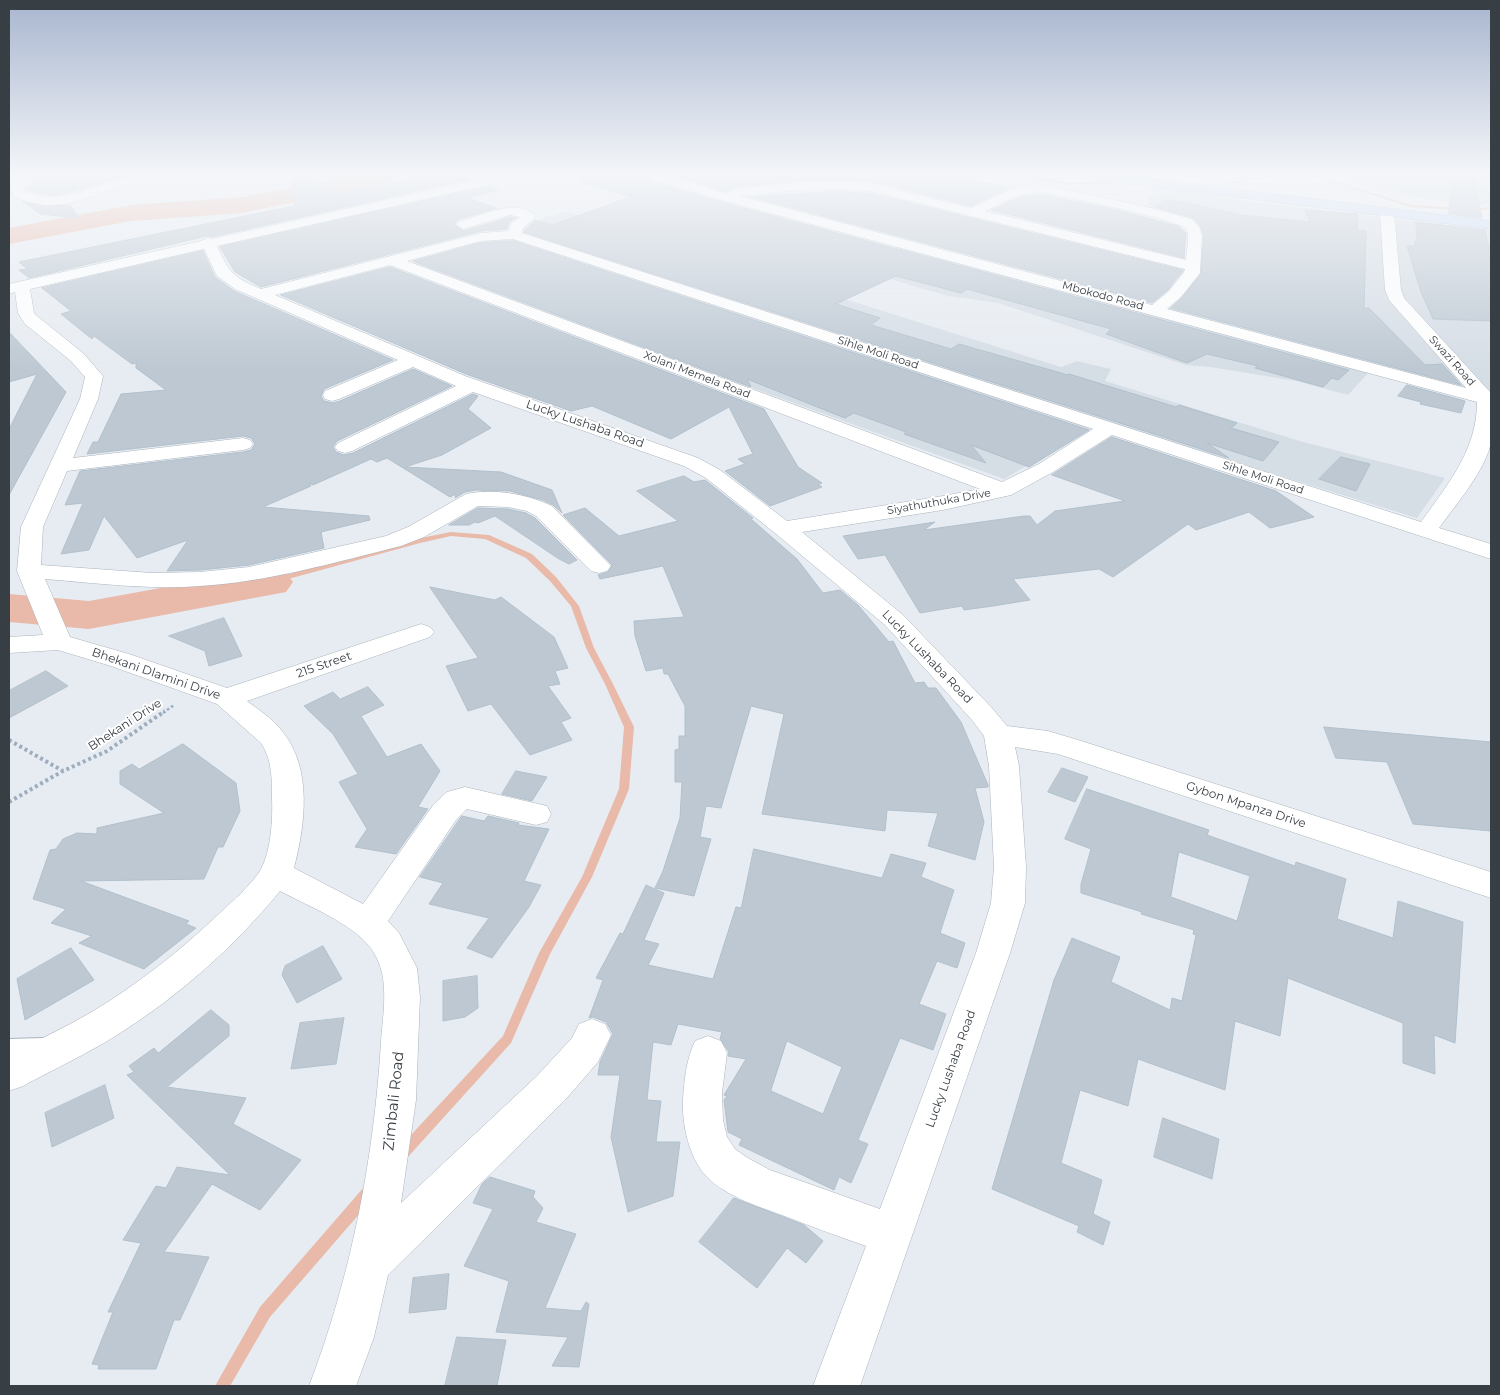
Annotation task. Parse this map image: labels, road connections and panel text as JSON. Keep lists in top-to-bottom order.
{
  "streets": {
    "street": [
      "Mbokodo Road",
      "Sihle Moli Road",
      "Swazi Road",
      "Xolani Memela Road",
      "Lucky Lushaba Road",
      "Siyathuthuka Drive",
      "215 Street",
      "Bhekani Dlamini Drive",
      "Gybon Mpanza Drive",
      "Zimbali Road"
    ],
    "path": ["Bhekani Drive"]
  },
  "crossings": [
    ["Mbokodo Road", "Swazi Road"],
    ["Sihle Moli Road", "Xolani Memela Road"],
    ["Sihle Moli Road", "Lucky Lushaba Road"],
    ["Sihle Moli Road", "Siyathuthuka Drive"],
    ["Xolani Memela Road", "Siyathuthuka Drive"],
    ["Lucky Lushaba Road", "Siyathuthuka Drive"],
    ["Lucky Lushaba Road", "Gybon Mpanza Drive"],
    ["215 Street", "Bhekani Dlamini Drive"],
    ["Bhekani Dlamini Drive", "Bhekani Drive"],
    ["Bhekani Dlamini Drive", "Zimbali Road"]
  ]
}
